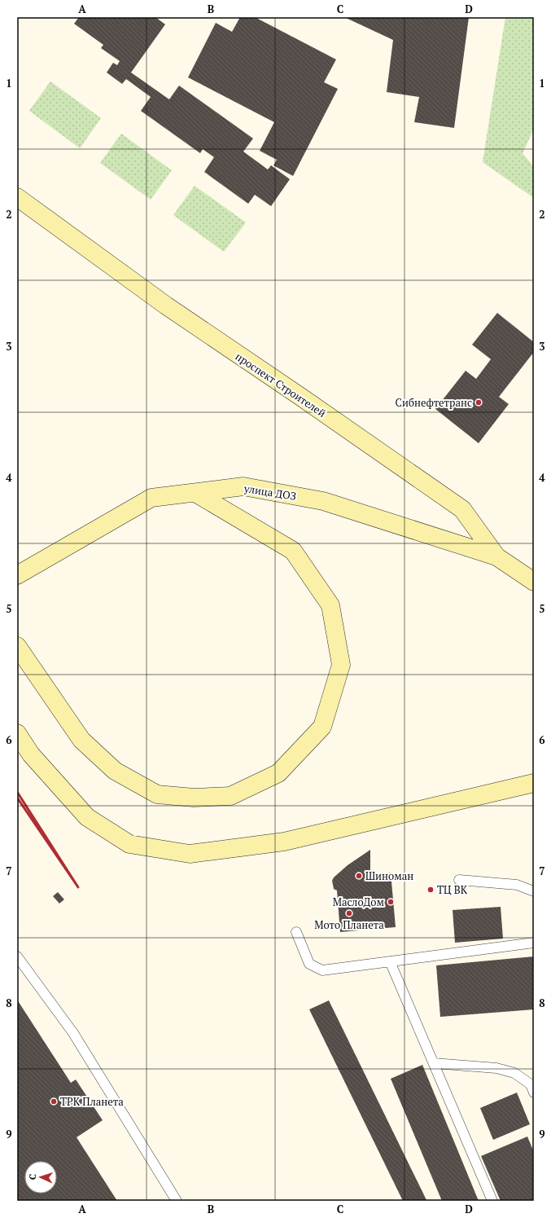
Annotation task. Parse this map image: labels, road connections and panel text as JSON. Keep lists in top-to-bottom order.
{
  "streets": {
    "main road": ["проспект Строителей", "улица ДОЗ"]
  },
  "crossings": [
    ["проспект Строителей", "улица ДОЗ"]
  ],
  "places": [
    "Сибнефтетранс",
    "Шиноман",
    "ТЦ ВК",
    "МаслоДом",
    "Мото Планета",
    "ТРК Планета"
  ],
  "north": "left",
  "grid": {
    "columns": [
      "A",
      "B",
      "C",
      "D"
    ],
    "rows": [
      "1",
      "2",
      "3",
      "4",
      "5",
      "6",
      "7",
      "8",
      "9"
    ]
  }
}
